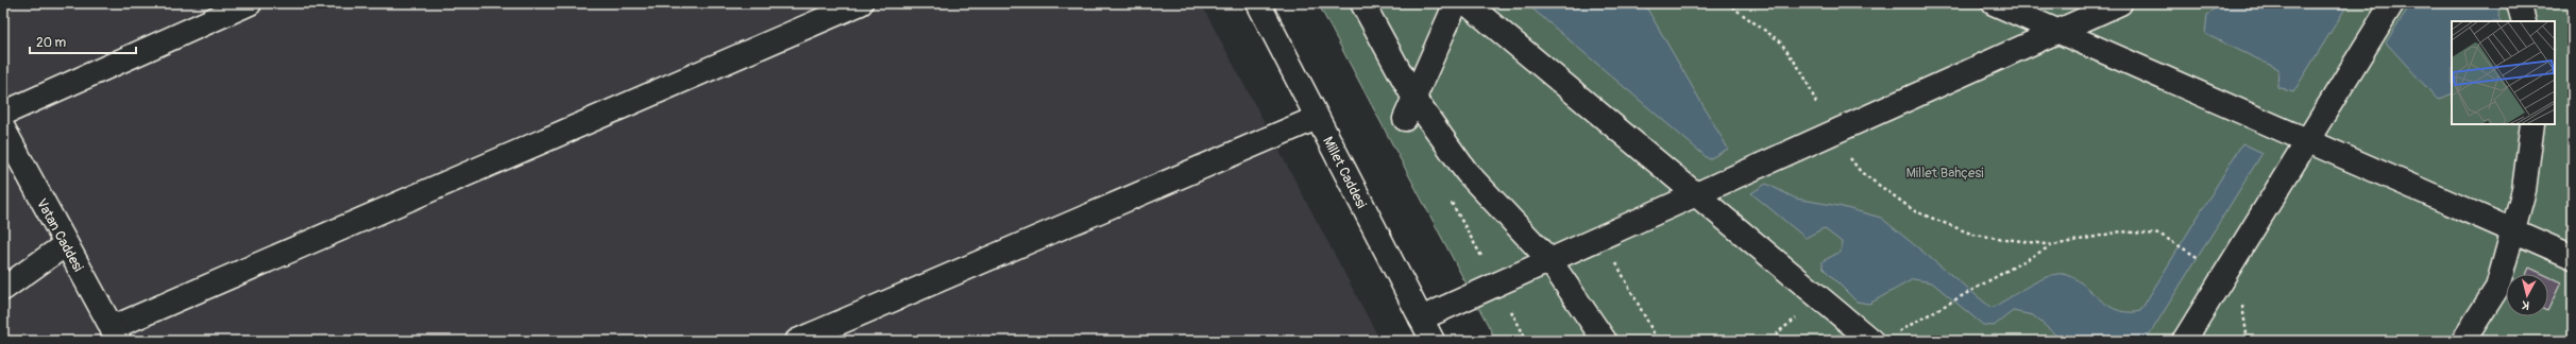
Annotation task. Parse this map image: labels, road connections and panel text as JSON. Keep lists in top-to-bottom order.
{
  "streets": {
    "street": ["Millet Caddesi", "Vatan Caddesi"]
  },
  "parks": ["Millet Bahçesi"],
  "scale_bar": "20 m",
  "north": "bottom"
}
